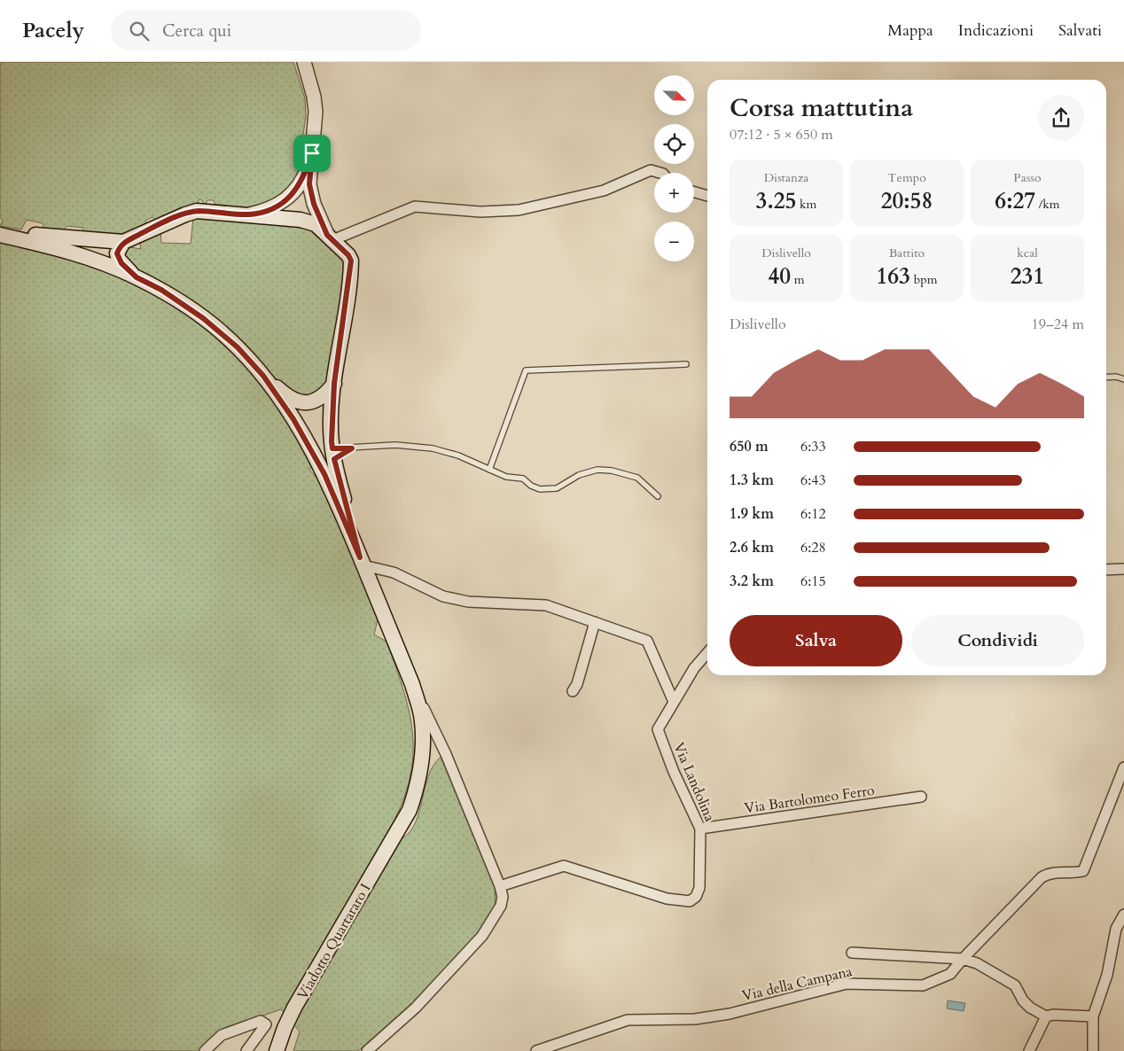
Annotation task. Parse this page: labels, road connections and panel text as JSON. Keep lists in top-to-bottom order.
{
  "streets": {
    "main road": ["Viadotto Quartararo I"],
    "street": ["Via Landolina", "Via Bartolomeo Ferro", "Via della Campana"]
  },
  "crossings": [
    ["Via Landolina", "Via Bartolomeo Ferro"]
  ],
  "north": "bottom right",
  "page": {
    "header": "Pacely",
    "search": "Cerca qui",
    "nav": ["Mappa", "Indicazioni", "Salvati"],
    "map_buttons": ["+", "−"],
    "heading": ["Corsa mattutina", "07:12 · 5 × 650 m"],
    "stats": [
      ["Distanza", "3.25 km"],
      ["Tempo", "20:58"],
      ["Passo", "6:27 /km"],
      ["Dislivello", "40 m"],
      ["Battito", "163 bpm"],
      ["kcal", "231"]
    ],
    "chart": ["Dislivello", "19–24 m"],
    "list": [
      {
        "name": "650 m",
        "note": "6:33"
      },
      {
        "name": "1.3 km",
        "note": "6:43"
      },
      {
        "name": "1.9 km",
        "note": "6:12"
      },
      {
        "name": "2.6 km",
        "note": "6:28"
      },
      {
        "name": "3.2 km",
        "note": "6:15"
      }
    ],
    "buttons": ["Salva", "Condividi"]
  }
}
